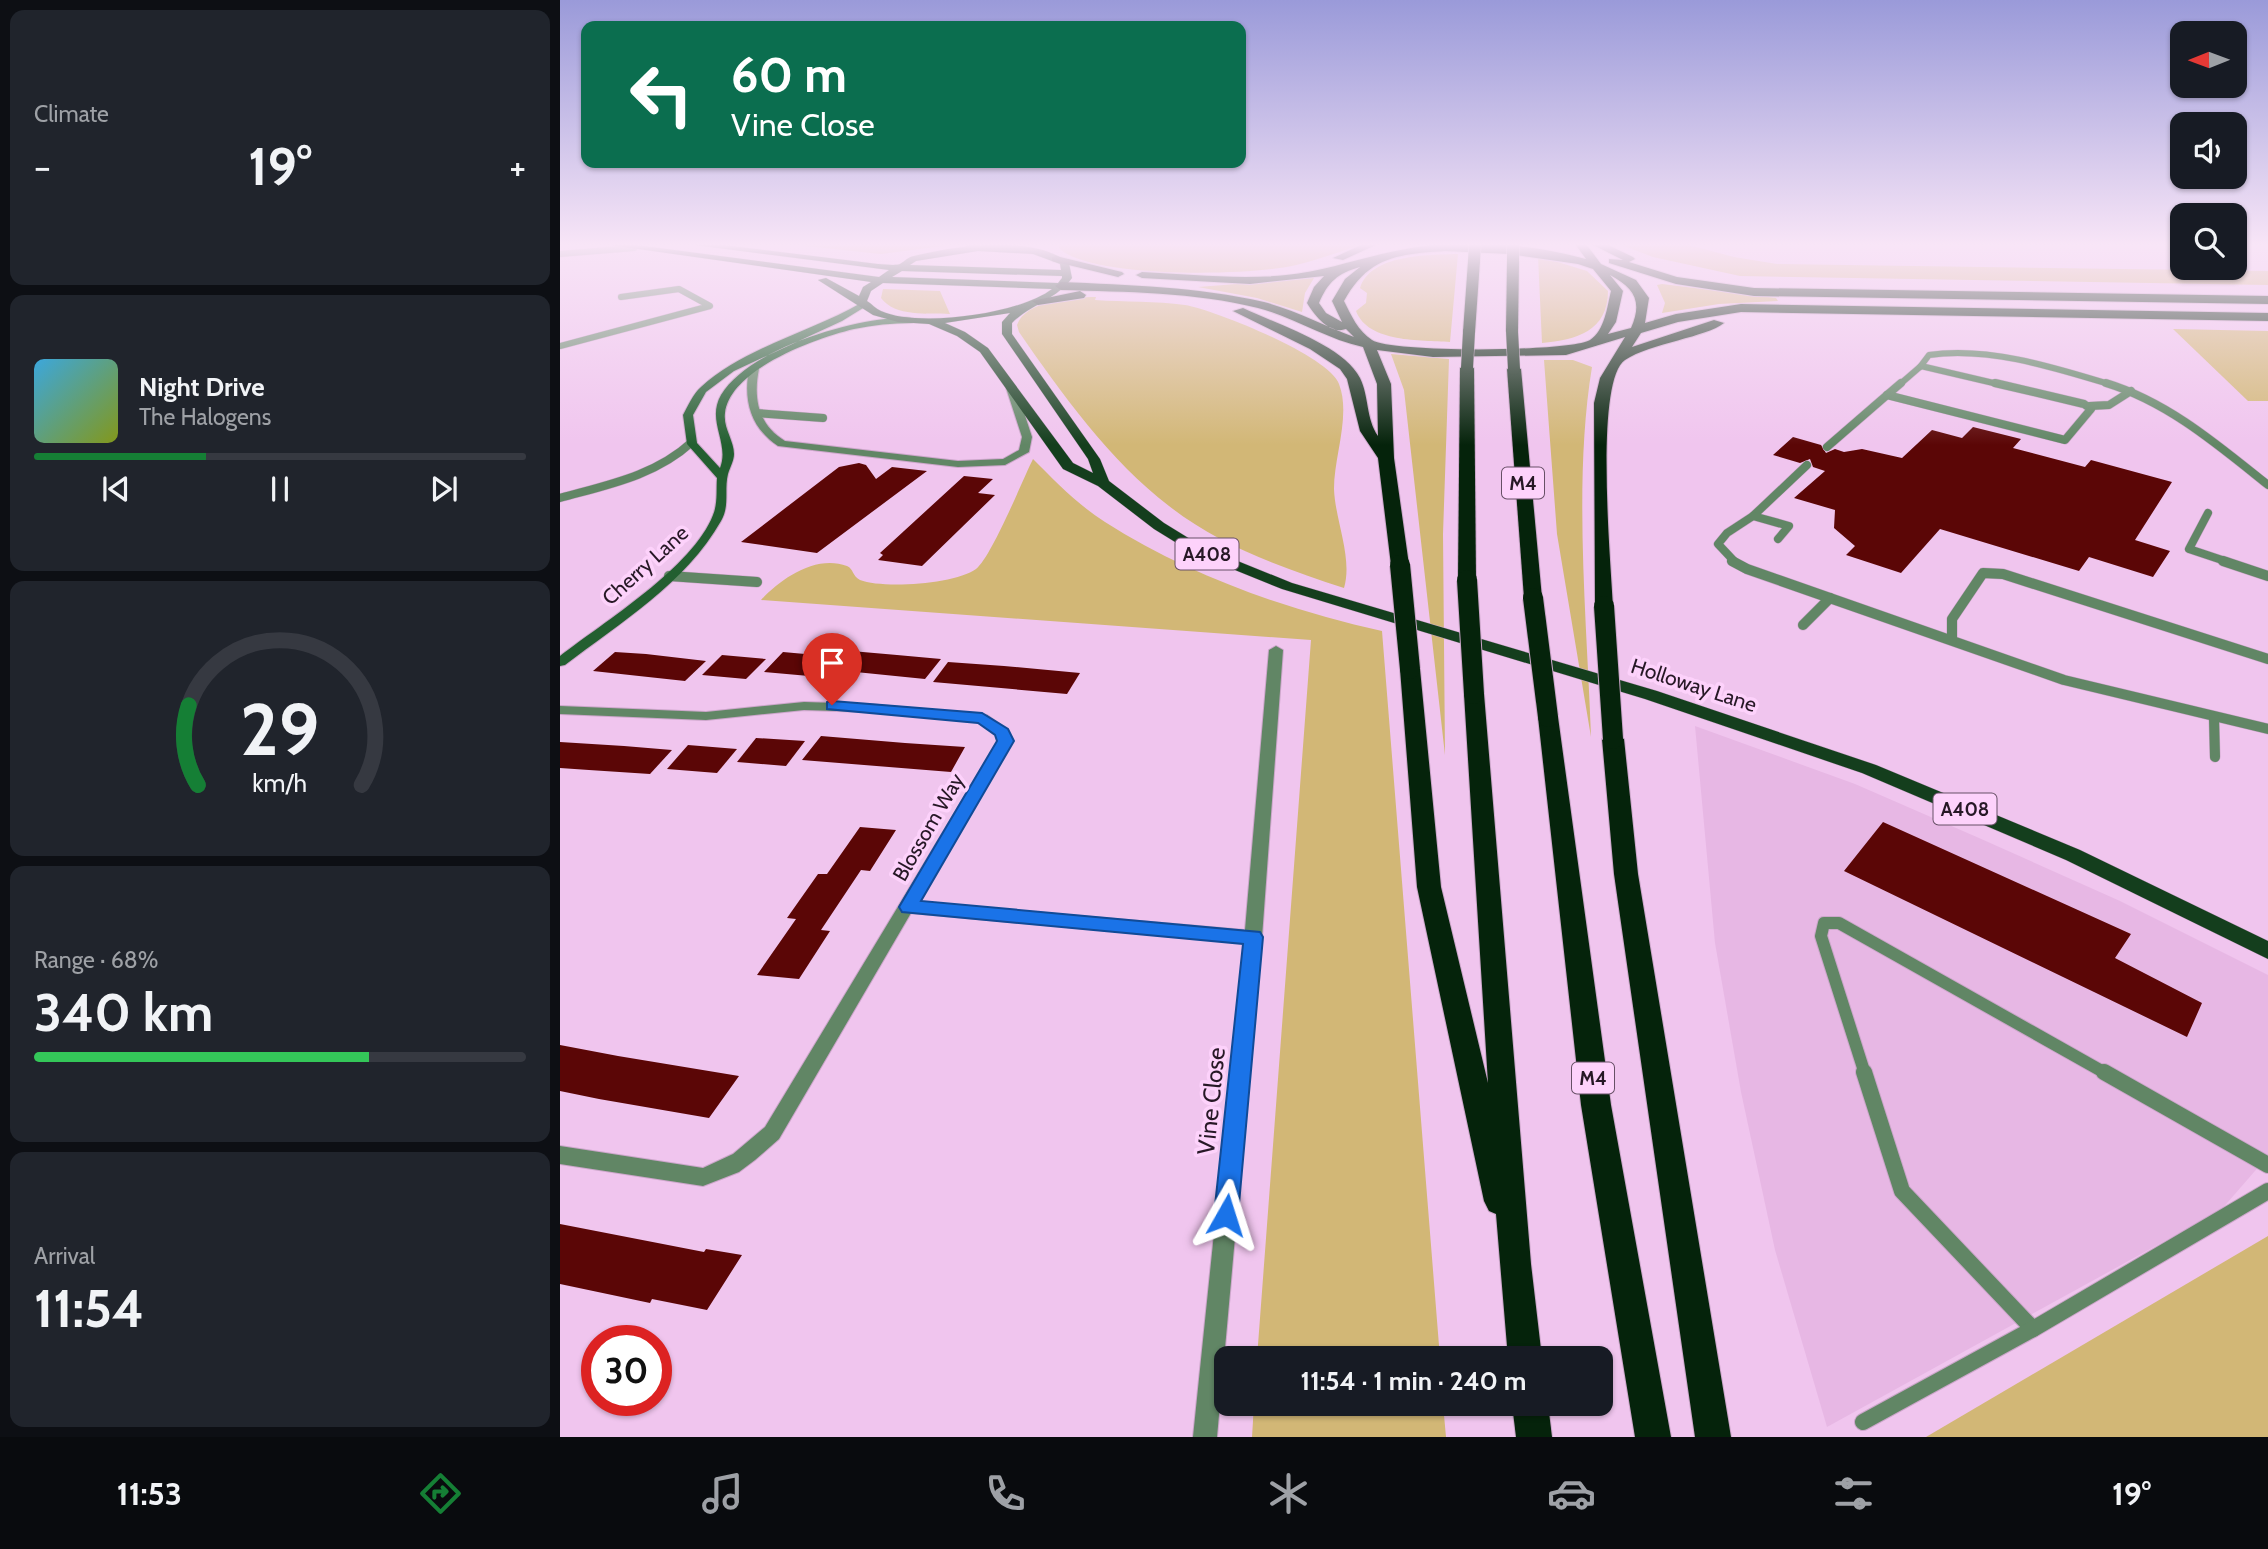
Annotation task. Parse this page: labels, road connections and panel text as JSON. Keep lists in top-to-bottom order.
{
  "streets": {
    "highway": ["M4"],
    "main road": ["A408", "Holloway Lane"],
    "street": ["Cherry Lane", "Blossom Way", "Vine Close"]
  },
  "crossings": [
    ["A408", "Cherry Lane"],
    ["A408", "Holloway Lane"]
  ],
  "north": "left",
  "page": {
    "tile": [
      "Climate",
      ["Range · 68%", "340 km"],
      ["Arrival", "11:54"]
    ],
    "turn": ["60 m", "Vine Close"],
    "heat": ["−", "19°", "+"],
    "song": ["Night Drive", "The Halogens"],
    "limit": "30",
    "trip": "11:54 · 1 min · 240 m",
    "tabs": ["11:53", "19°"],
    "gauge": ["29", "km/h"]
  }
}
